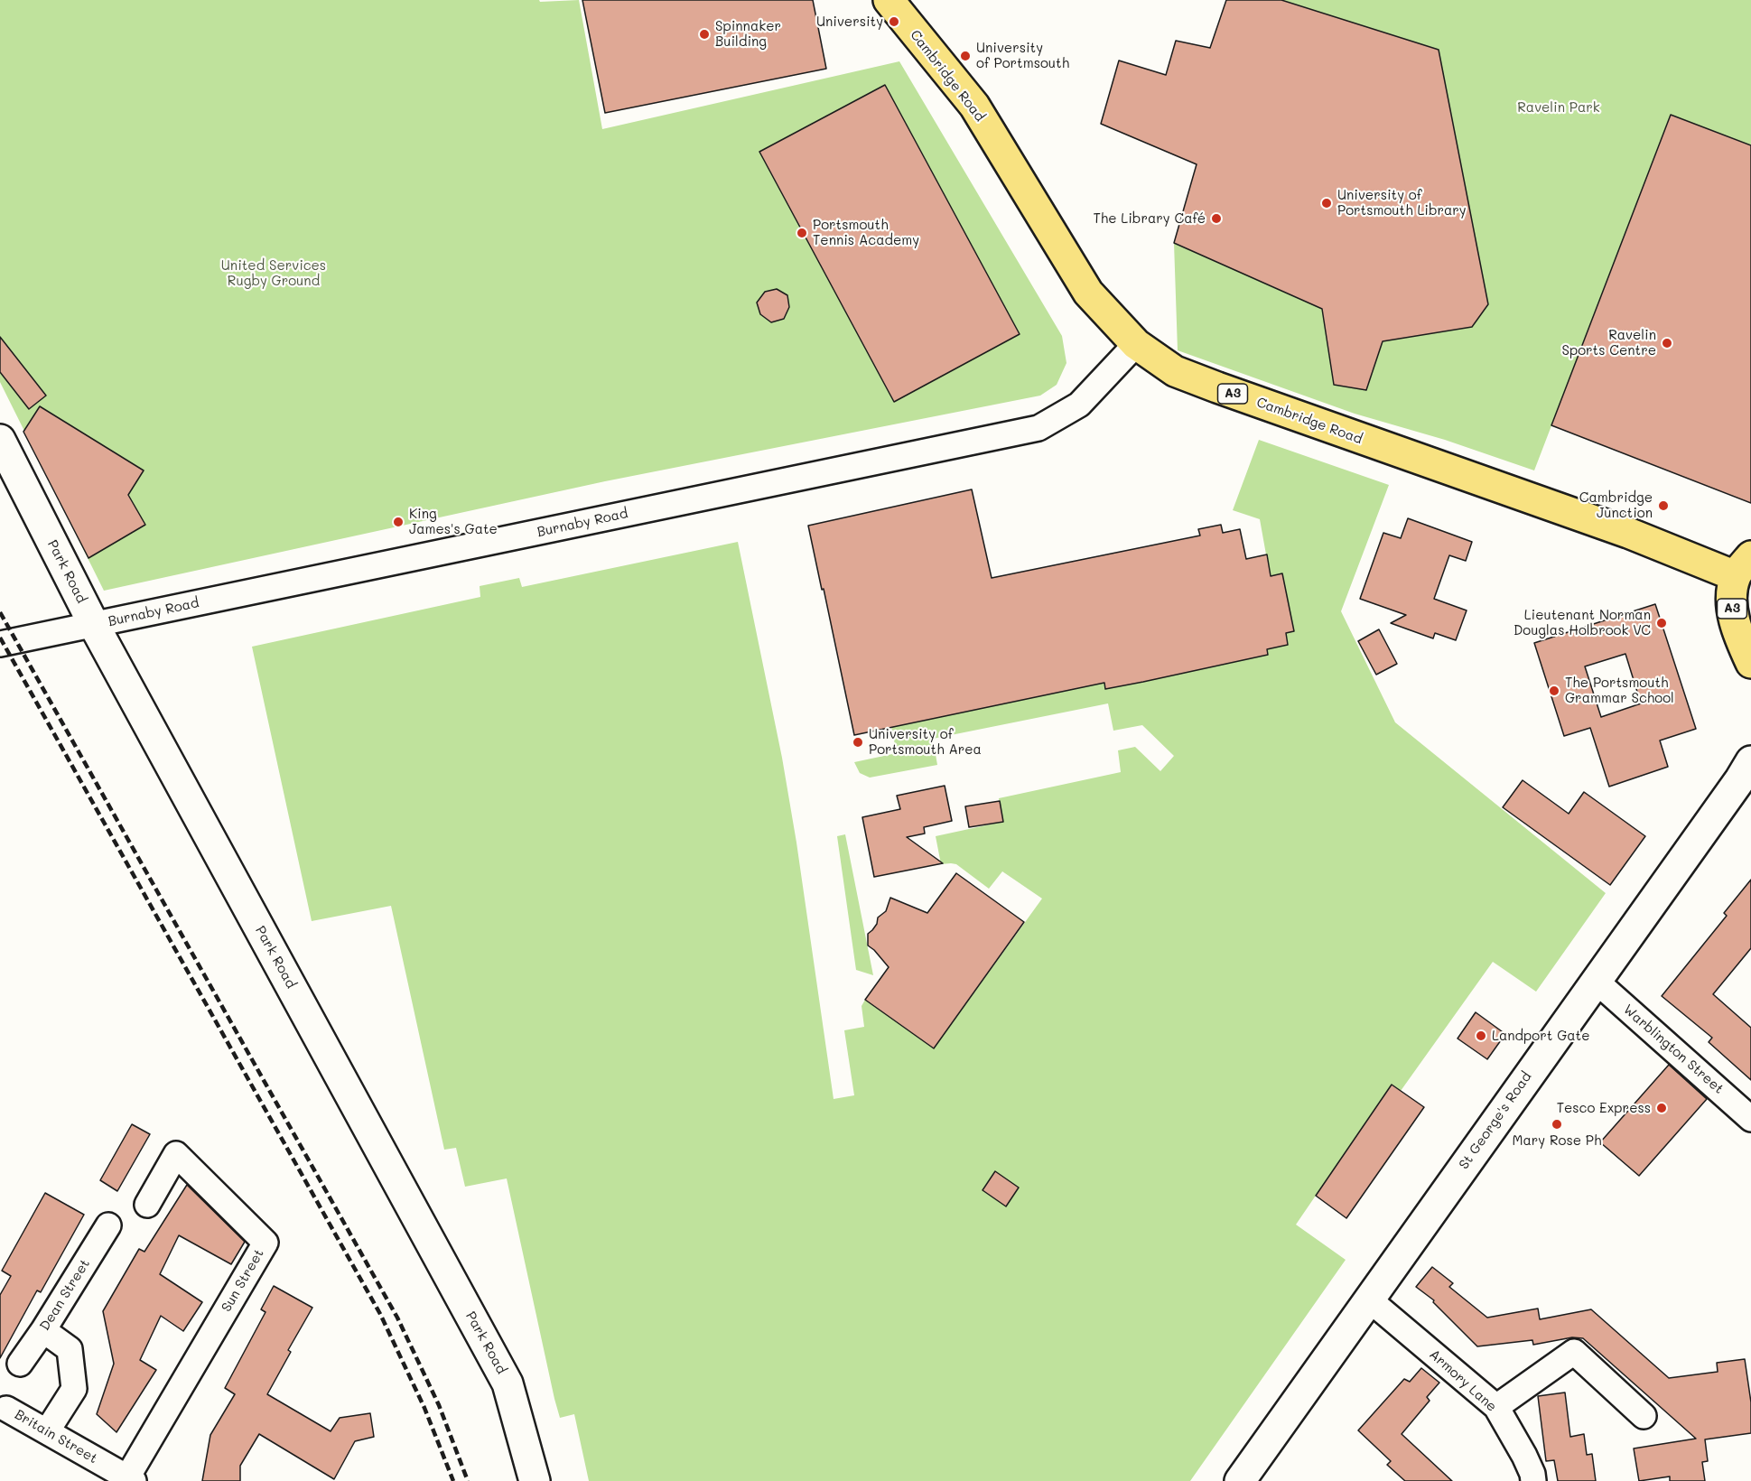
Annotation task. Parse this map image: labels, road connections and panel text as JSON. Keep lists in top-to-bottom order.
{
  "streets": {
    "main road": ["Cambridge Road", "A3"],
    "street": [
      "Burnaby Road",
      "Park Road",
      "Warblington Street",
      "St George's Road",
      "Sun Street",
      "Dean Street",
      "Armory Lane",
      "Britain Street"
    ]
  },
  "crossings": [
    ["Cambridge Road", "A3"],
    ["Cambridge Road", "Burnaby Road"],
    ["Burnaby Road", "Park Road"],
    ["Warblington Street", "St George's Road"],
    ["St George's Road", "Armory Lane"],
    ["Sun Street", "Britain Street"]
  ],
  "parks": ["Ravelin Park", "United Services Rugby Ground"],
  "places": [
    "University",
    "Spinnaker Building",
    "University of Portmsouth",
    "University of Portsmouth Library",
    "The Library Café",
    "Portsmouth Tennis Academy",
    "Ravelin Sports Centre",
    "Cambridge Junction",
    "King James's Gate",
    "Lieutenant Norman Douglas Holbrook VC",
    "The Portsmouth Grammar School",
    "University of Portsmouth Area",
    "Landport Gate",
    "Tesco Express",
    "Mary Rose Ph"
  ]
}
